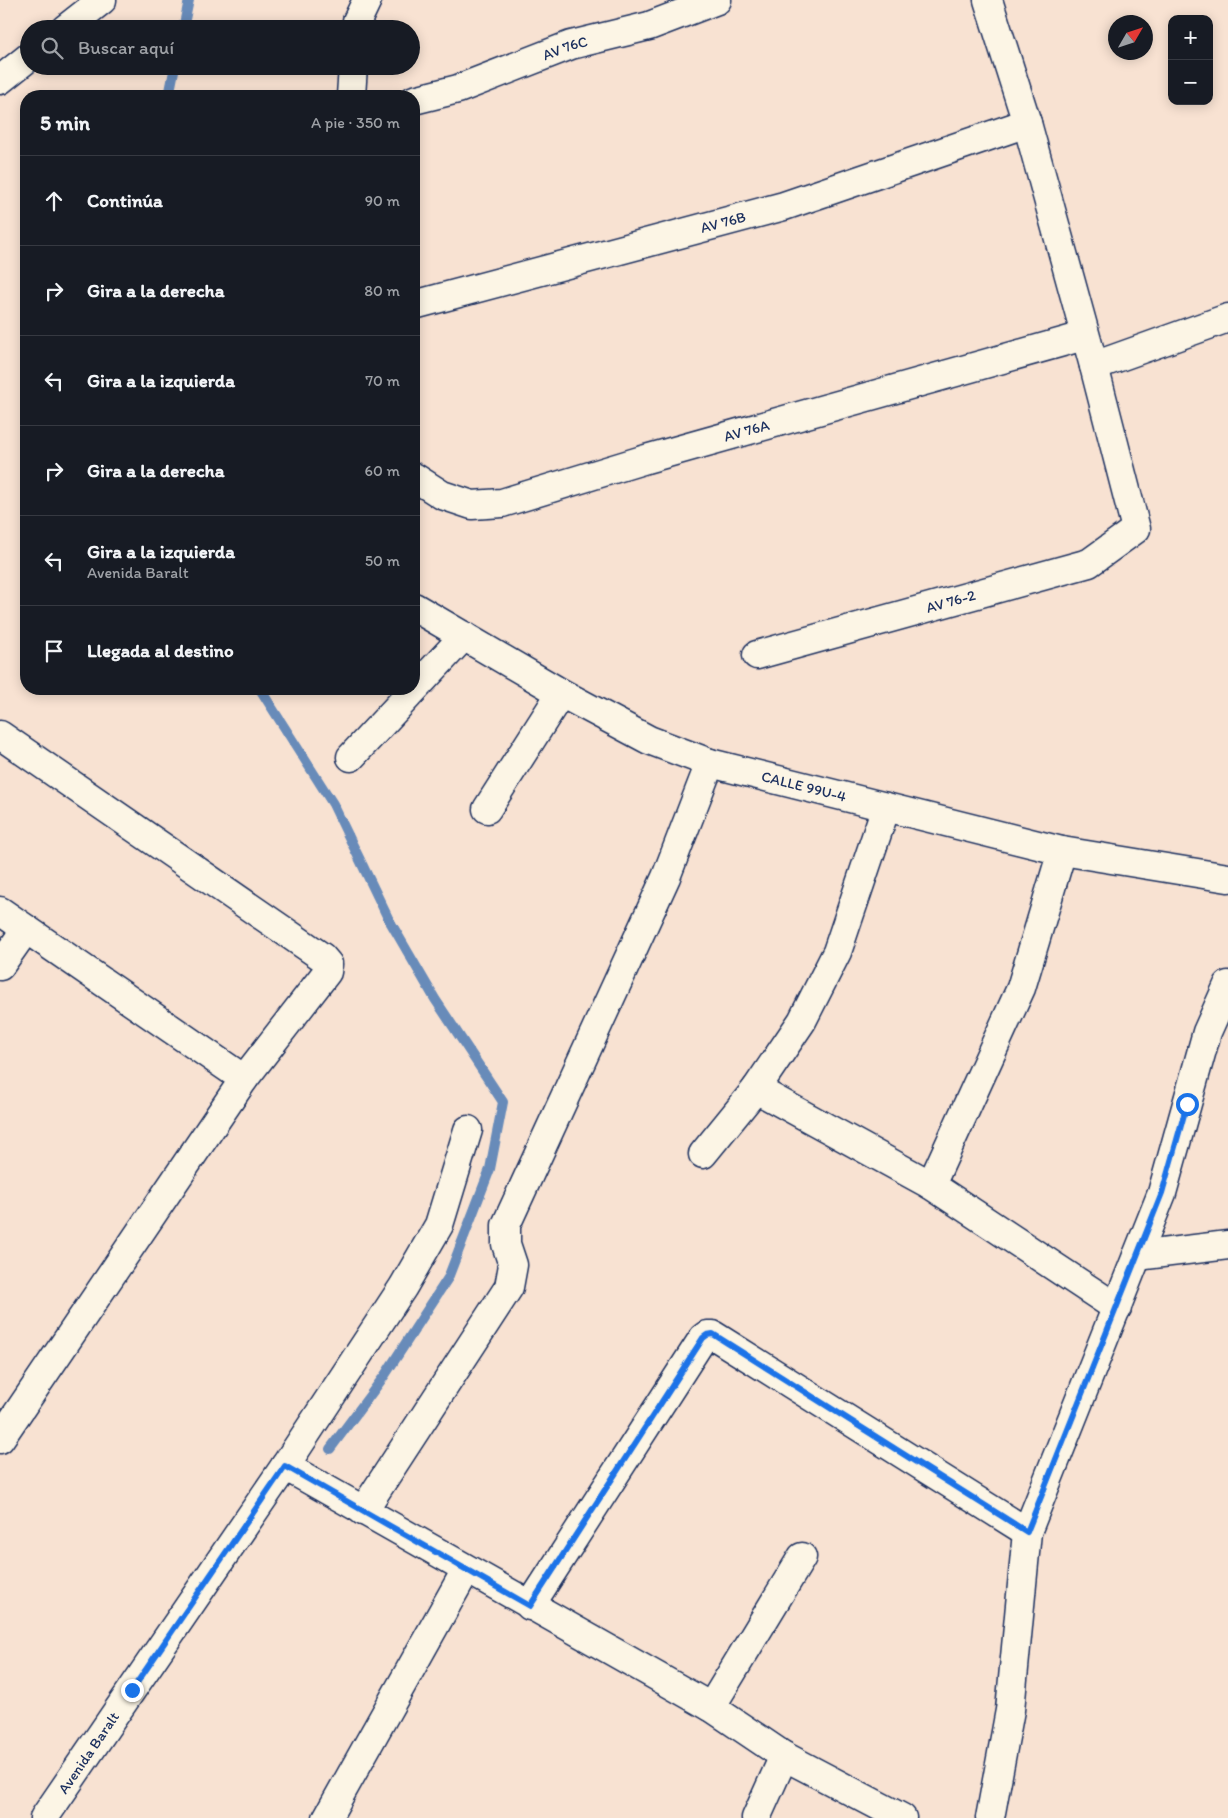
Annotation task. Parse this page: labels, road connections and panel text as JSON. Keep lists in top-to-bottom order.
{
  "streets": {
    "street": [
      "AV 76C",
      "AV 76B",
      "AV 76A",
      "AV 76-2",
      "CALLE 99U-4",
      "Avenida Baralt"
    ]
  },
  "north": "top right",
  "page": {
    "map_buttons": ["+", "−"],
    "search": "Buscar aquí",
    "heading": ["5 min", "A pie · 350 m"],
    "list": [
      ["Continúa", "90 m"],
      ["Gira a la derecha", "80 m"],
      ["Gira a la izquierda", "70 m"],
      ["Gira a la derecha", "60 m"],
      ["Gira a la izquierda", "Avenida Baralt", "50 m"],
      "Llegada al destino"
    ]
  }
}
